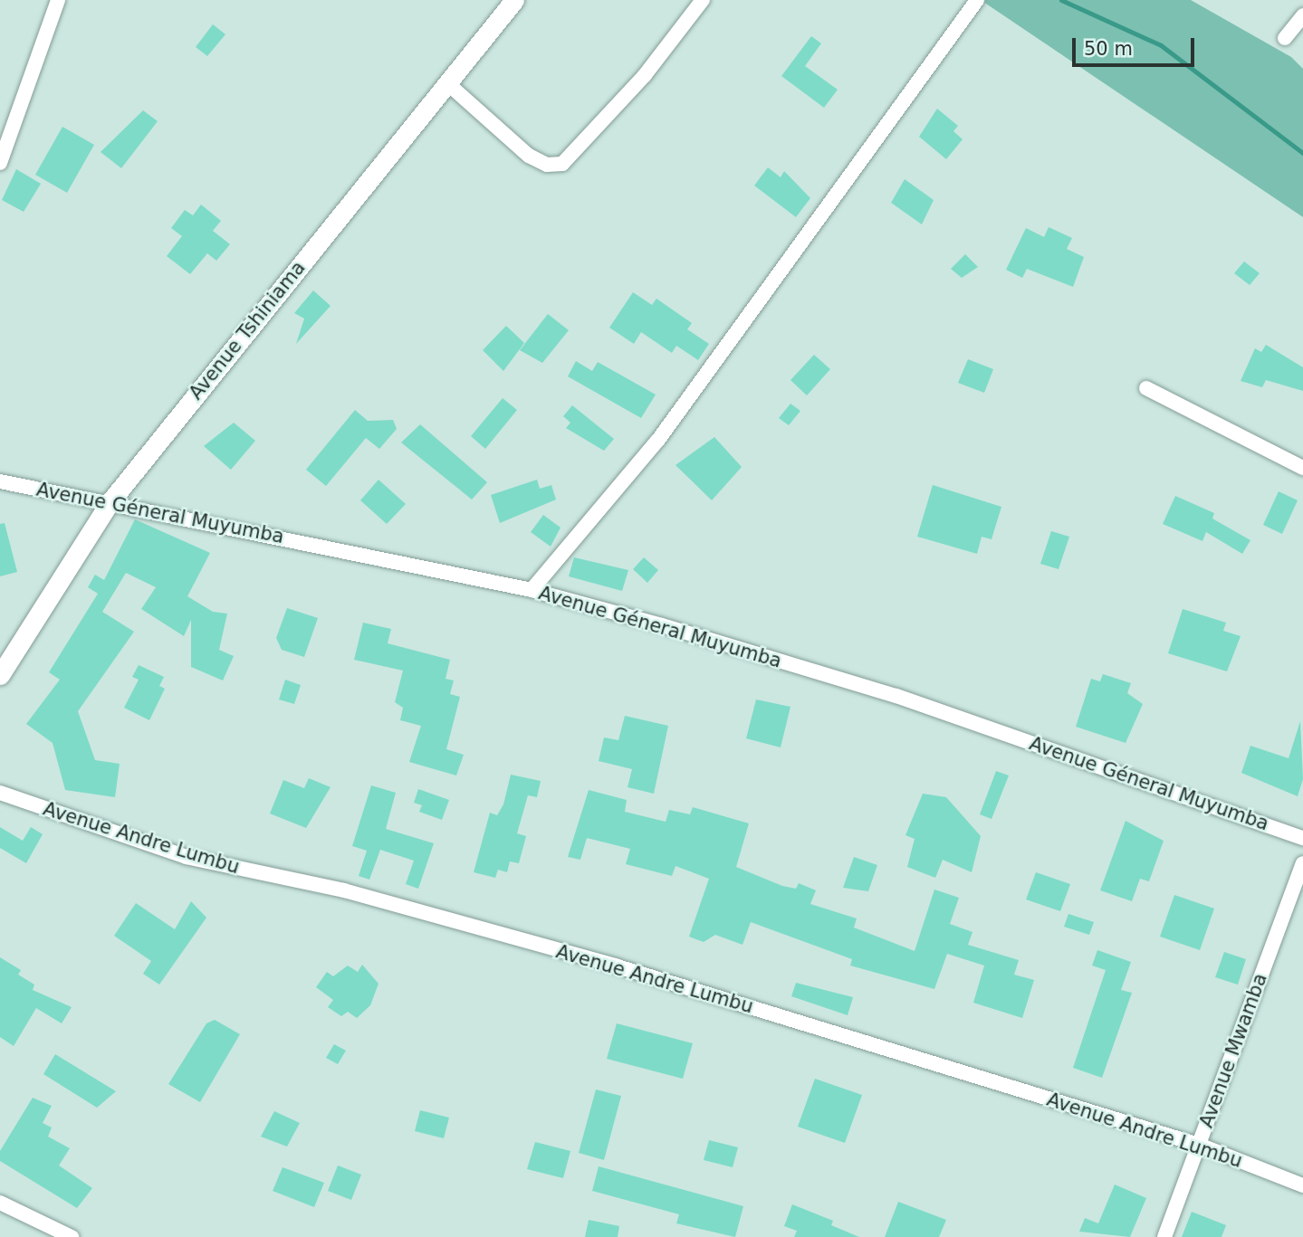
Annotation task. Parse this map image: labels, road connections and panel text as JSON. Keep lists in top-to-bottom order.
{
  "streets": {
    "street": [
      "Avenue Tshiniama",
      "Avenue Géneral Muyumba",
      "Avenue Andre Lumbu",
      "Avenue Mwamba"
    ]
  },
  "crossings": [
    ["Avenue Tshiniama", "Avenue Géneral Muyumba"],
    ["Avenue Andre Lumbu", "Avenue Mwamba"]
  ],
  "scale_bar": "50 m"
}
